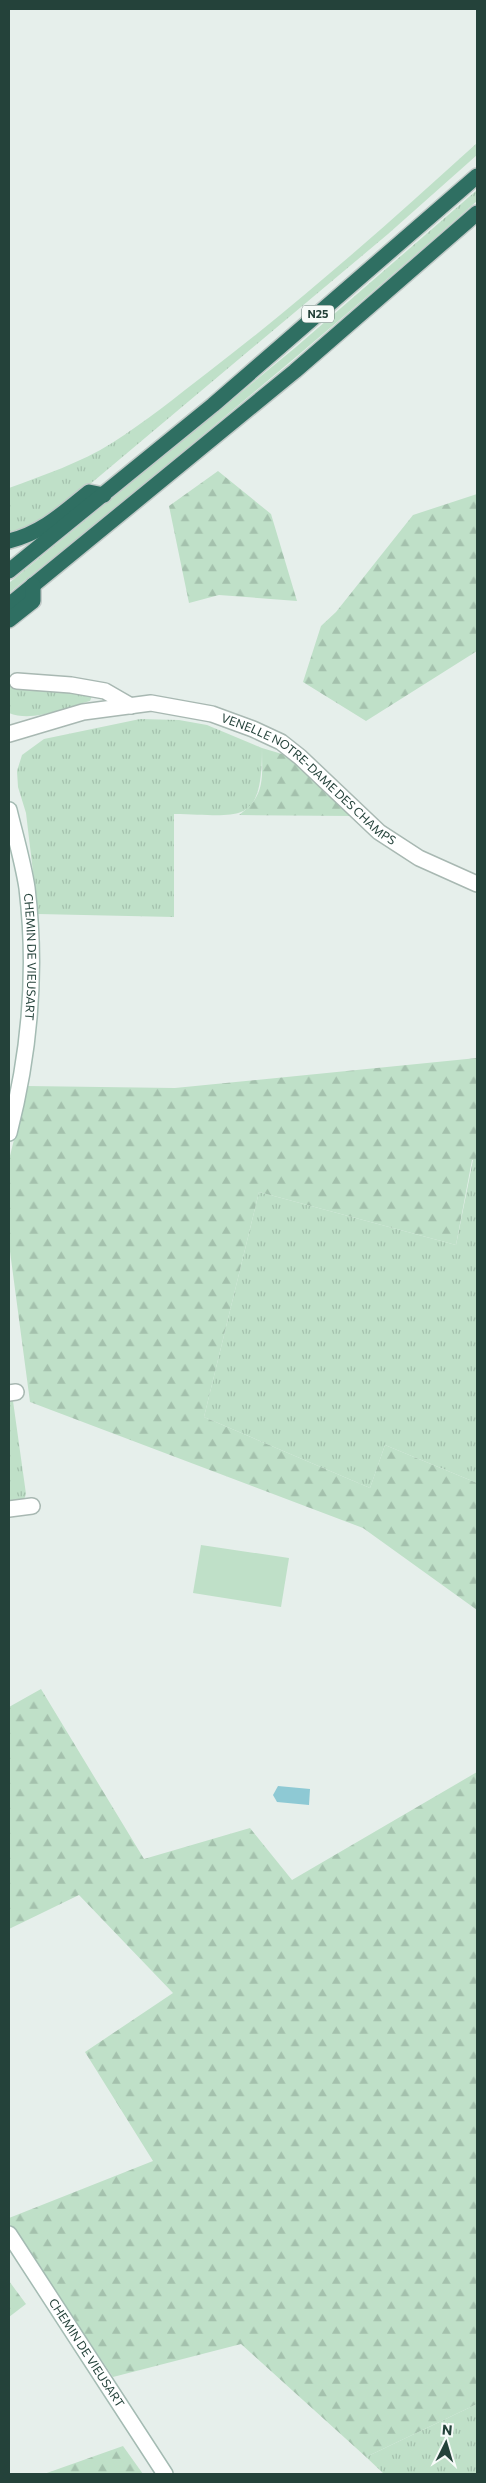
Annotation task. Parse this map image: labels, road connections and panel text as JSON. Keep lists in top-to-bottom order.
{
  "streets": {
    "highway": ["N25"],
    "street": ["VENELLE NOTRE-DAME DES CHAMPS", "CHEMIN DE VIEUSART"]
  },
  "north": "top"
}
